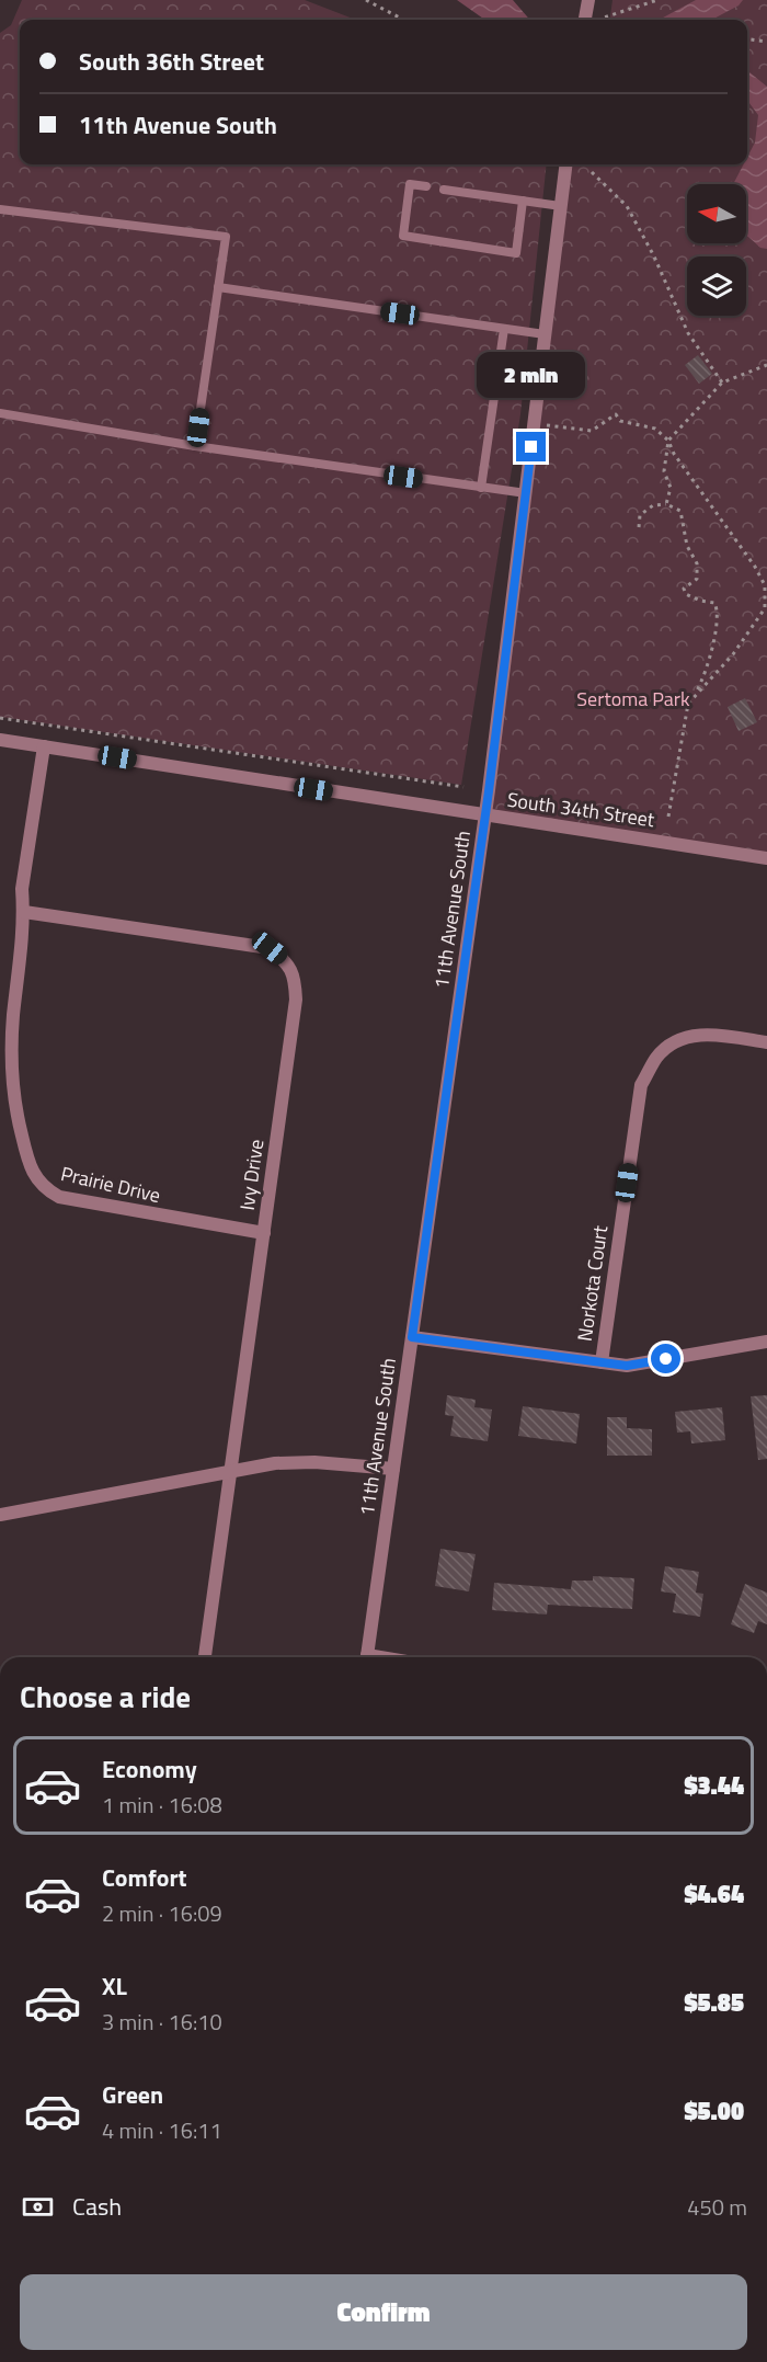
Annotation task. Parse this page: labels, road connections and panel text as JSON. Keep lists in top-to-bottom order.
{
  "streets": {
    "street": [
      "South 34th Street",
      "11th Avenue South",
      "Ivy Drive",
      "Prairie Drive",
      "Norkota Court"
    ]
  },
  "crossings": [
    ["South 34th Street", "11th Avenue South"],
    ["South 34th Street", "Prairie Drive"],
    ["Ivy Drive", "Prairie Drive"]
  ],
  "parks": ["Sertoma Park"],
  "north": "left",
  "page": {
    "banner": ["South 36th Street", "11th Avenue South"],
    "bubble": "2 min",
    "heading": "Choose a ride",
    "list": [
      {
        "name": "Economy",
        "note": "1 min · 16:08",
        "value": "$3.44"
      },
      {
        "name": "Comfort",
        "note": "2 min · 16:09",
        "value": "$4.64"
      },
      {
        "name": "XL",
        "note": "3 min · 16:10",
        "value": "$5.85"
      },
      {
        "name": "Green",
        "note": "4 min · 16:11",
        "value": "$5.00"
      }
    ],
    "pay": ["Cash", "450 m"],
    "buttons": "Confirm"
  }
}
